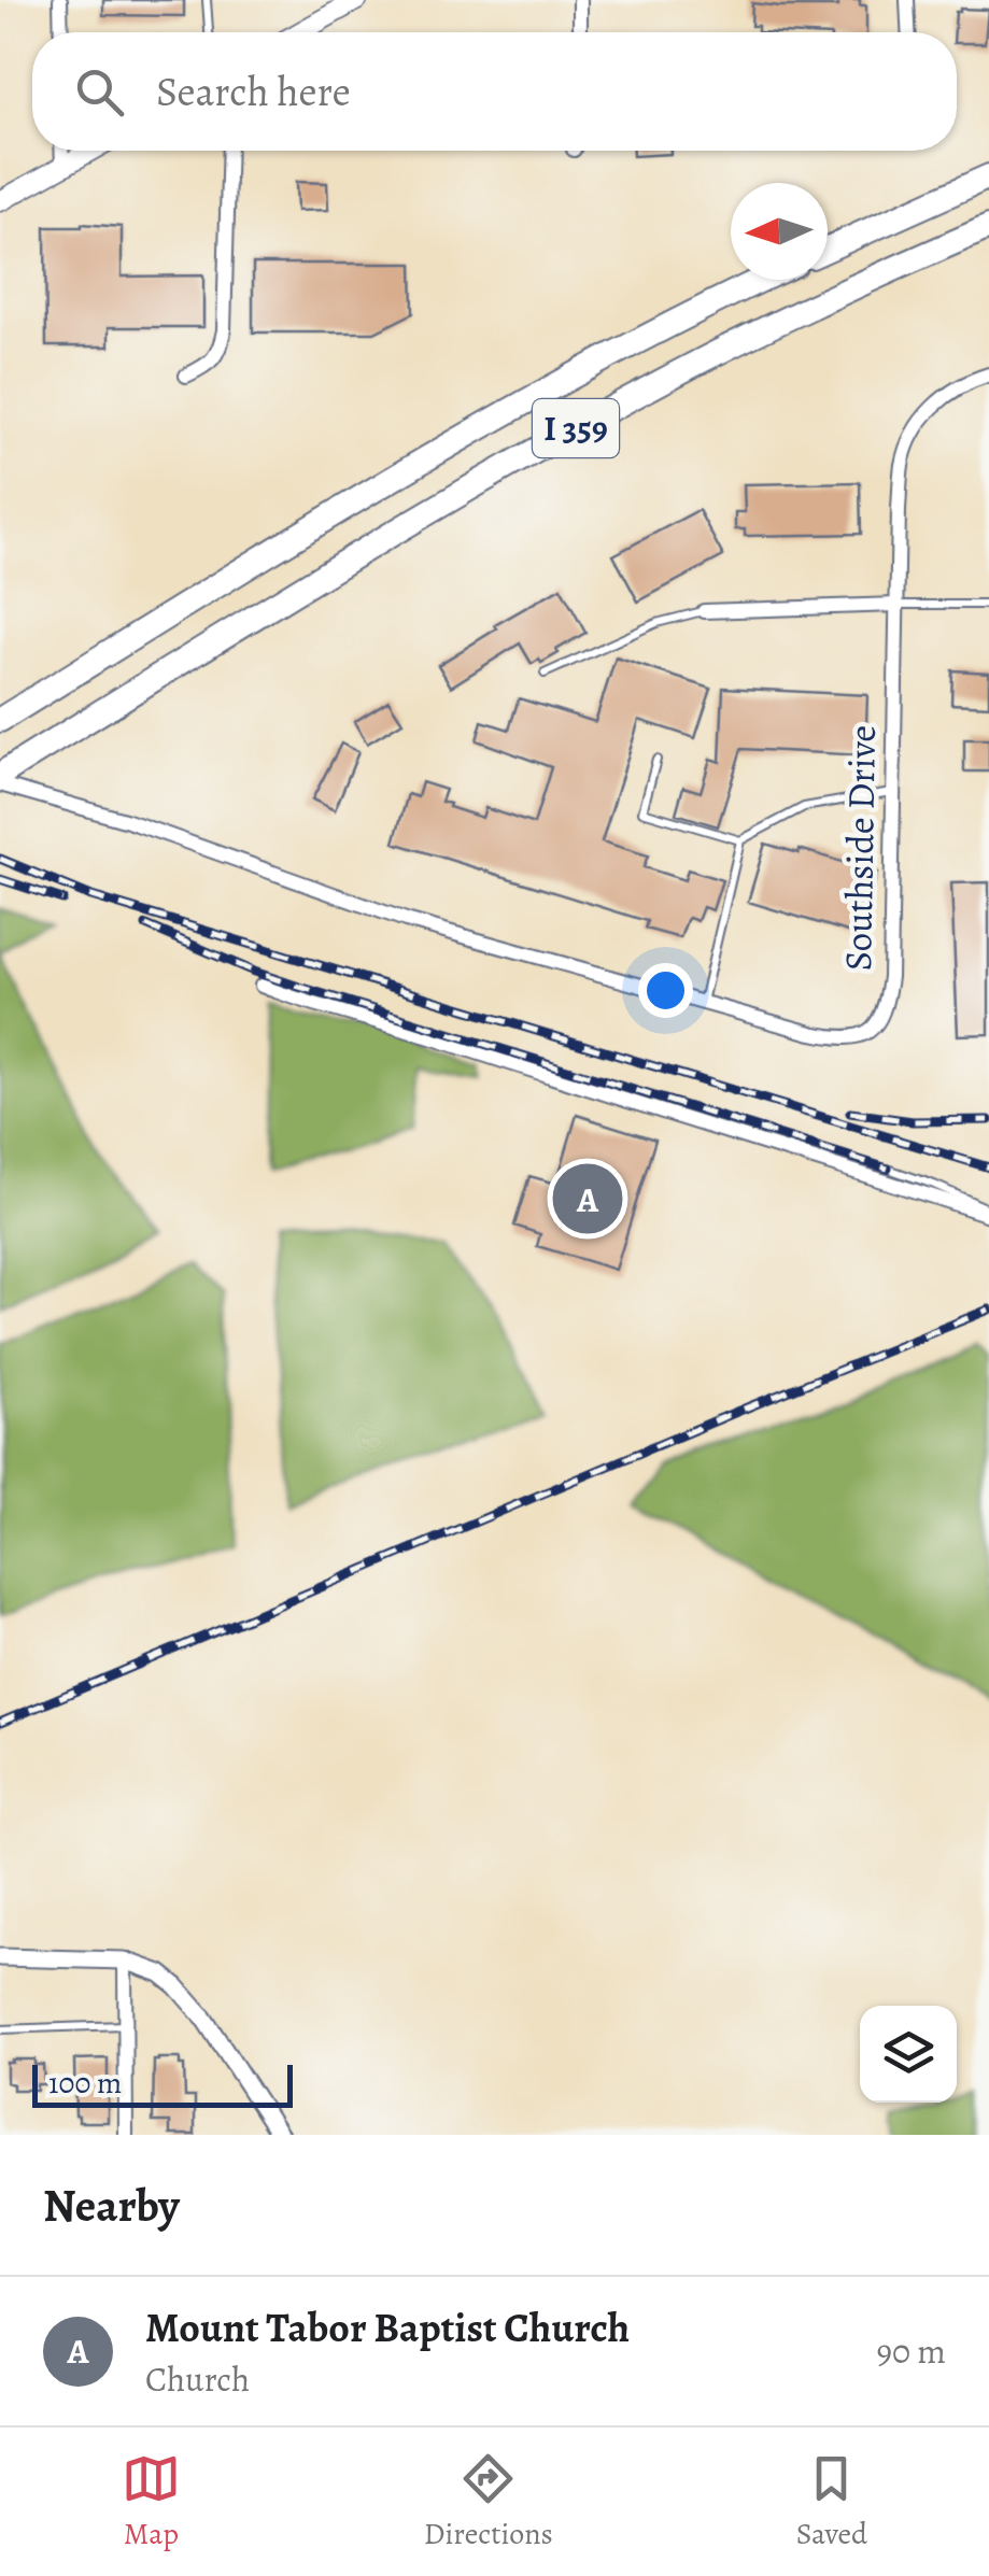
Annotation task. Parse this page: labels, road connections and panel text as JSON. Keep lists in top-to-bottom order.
{
  "streets": {
    "highway": ["I 359"],
    "street": ["Southside Drive"]
  },
  "scale_bar": "100 m",
  "north": "left",
  "page": {
    "search": "Search here",
    "pins": "A",
    "scale": "100 m",
    "heading": "Nearby",
    "list": [
      {
        "mark": "A",
        "name": "Mount Tabor Baptist Church",
        "note": "Church",
        "value": "90 m"
      }
    ],
    "nav": ["Map", "Directions", "Saved"]
  }
}
